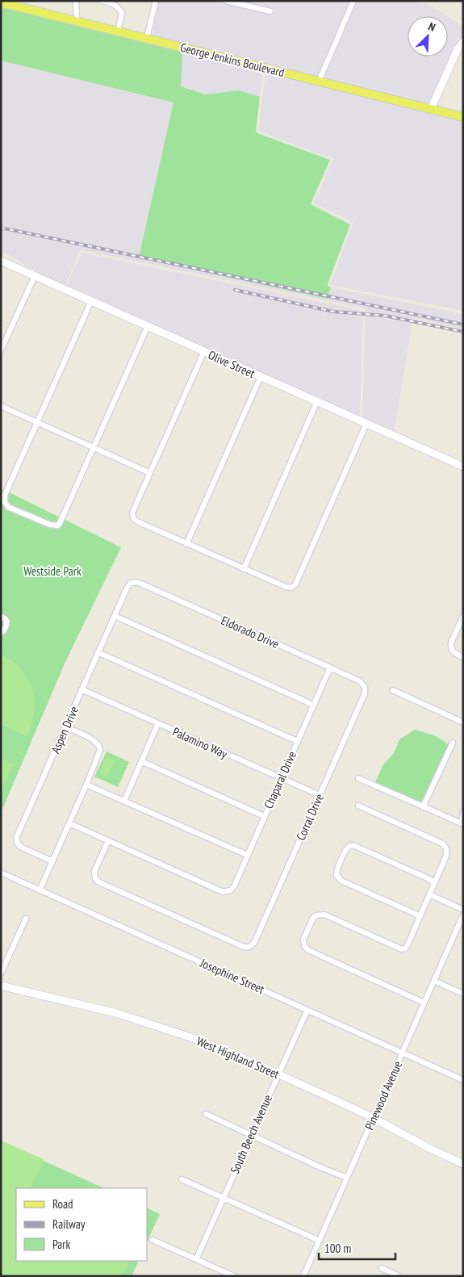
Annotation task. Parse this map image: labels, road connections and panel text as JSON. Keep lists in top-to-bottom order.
{
  "streets": {
    "main road": ["George Jenkins Boulevard"],
    "street": [
      "Olive Street",
      "Eldorado Drive",
      "Aspen Drive",
      "Palamino Way",
      "Chaparal Drive",
      "Corral Drive",
      "Josephine Street",
      "West Highland Street",
      "Pinewood Avenue",
      "South Beech Avenue"
    ]
  },
  "crossings": [
    ["Eldorado Drive", "Aspen Drive"],
    ["Eldorado Drive", "Chaparal Drive"],
    ["Eldorado Drive", "Corral Drive"],
    ["Aspen Drive", "Palamino Way"],
    ["Palamino Way", "Chaparal Drive"],
    ["Palamino Way", "Corral Drive"],
    ["Chaparal Drive", "Corral Drive"],
    ["Josephine Street", "Pinewood Avenue"],
    ["Josephine Street", "South Beech Avenue"],
    ["West Highland Street", "Pinewood Avenue"],
    ["West Highland Street", "South Beech Avenue"]
  ],
  "parks": ["Westside Park"],
  "legend": ["Road", "Railway", "Park"],
  "scale_bar": "100 m",
  "north": "top right"
}
